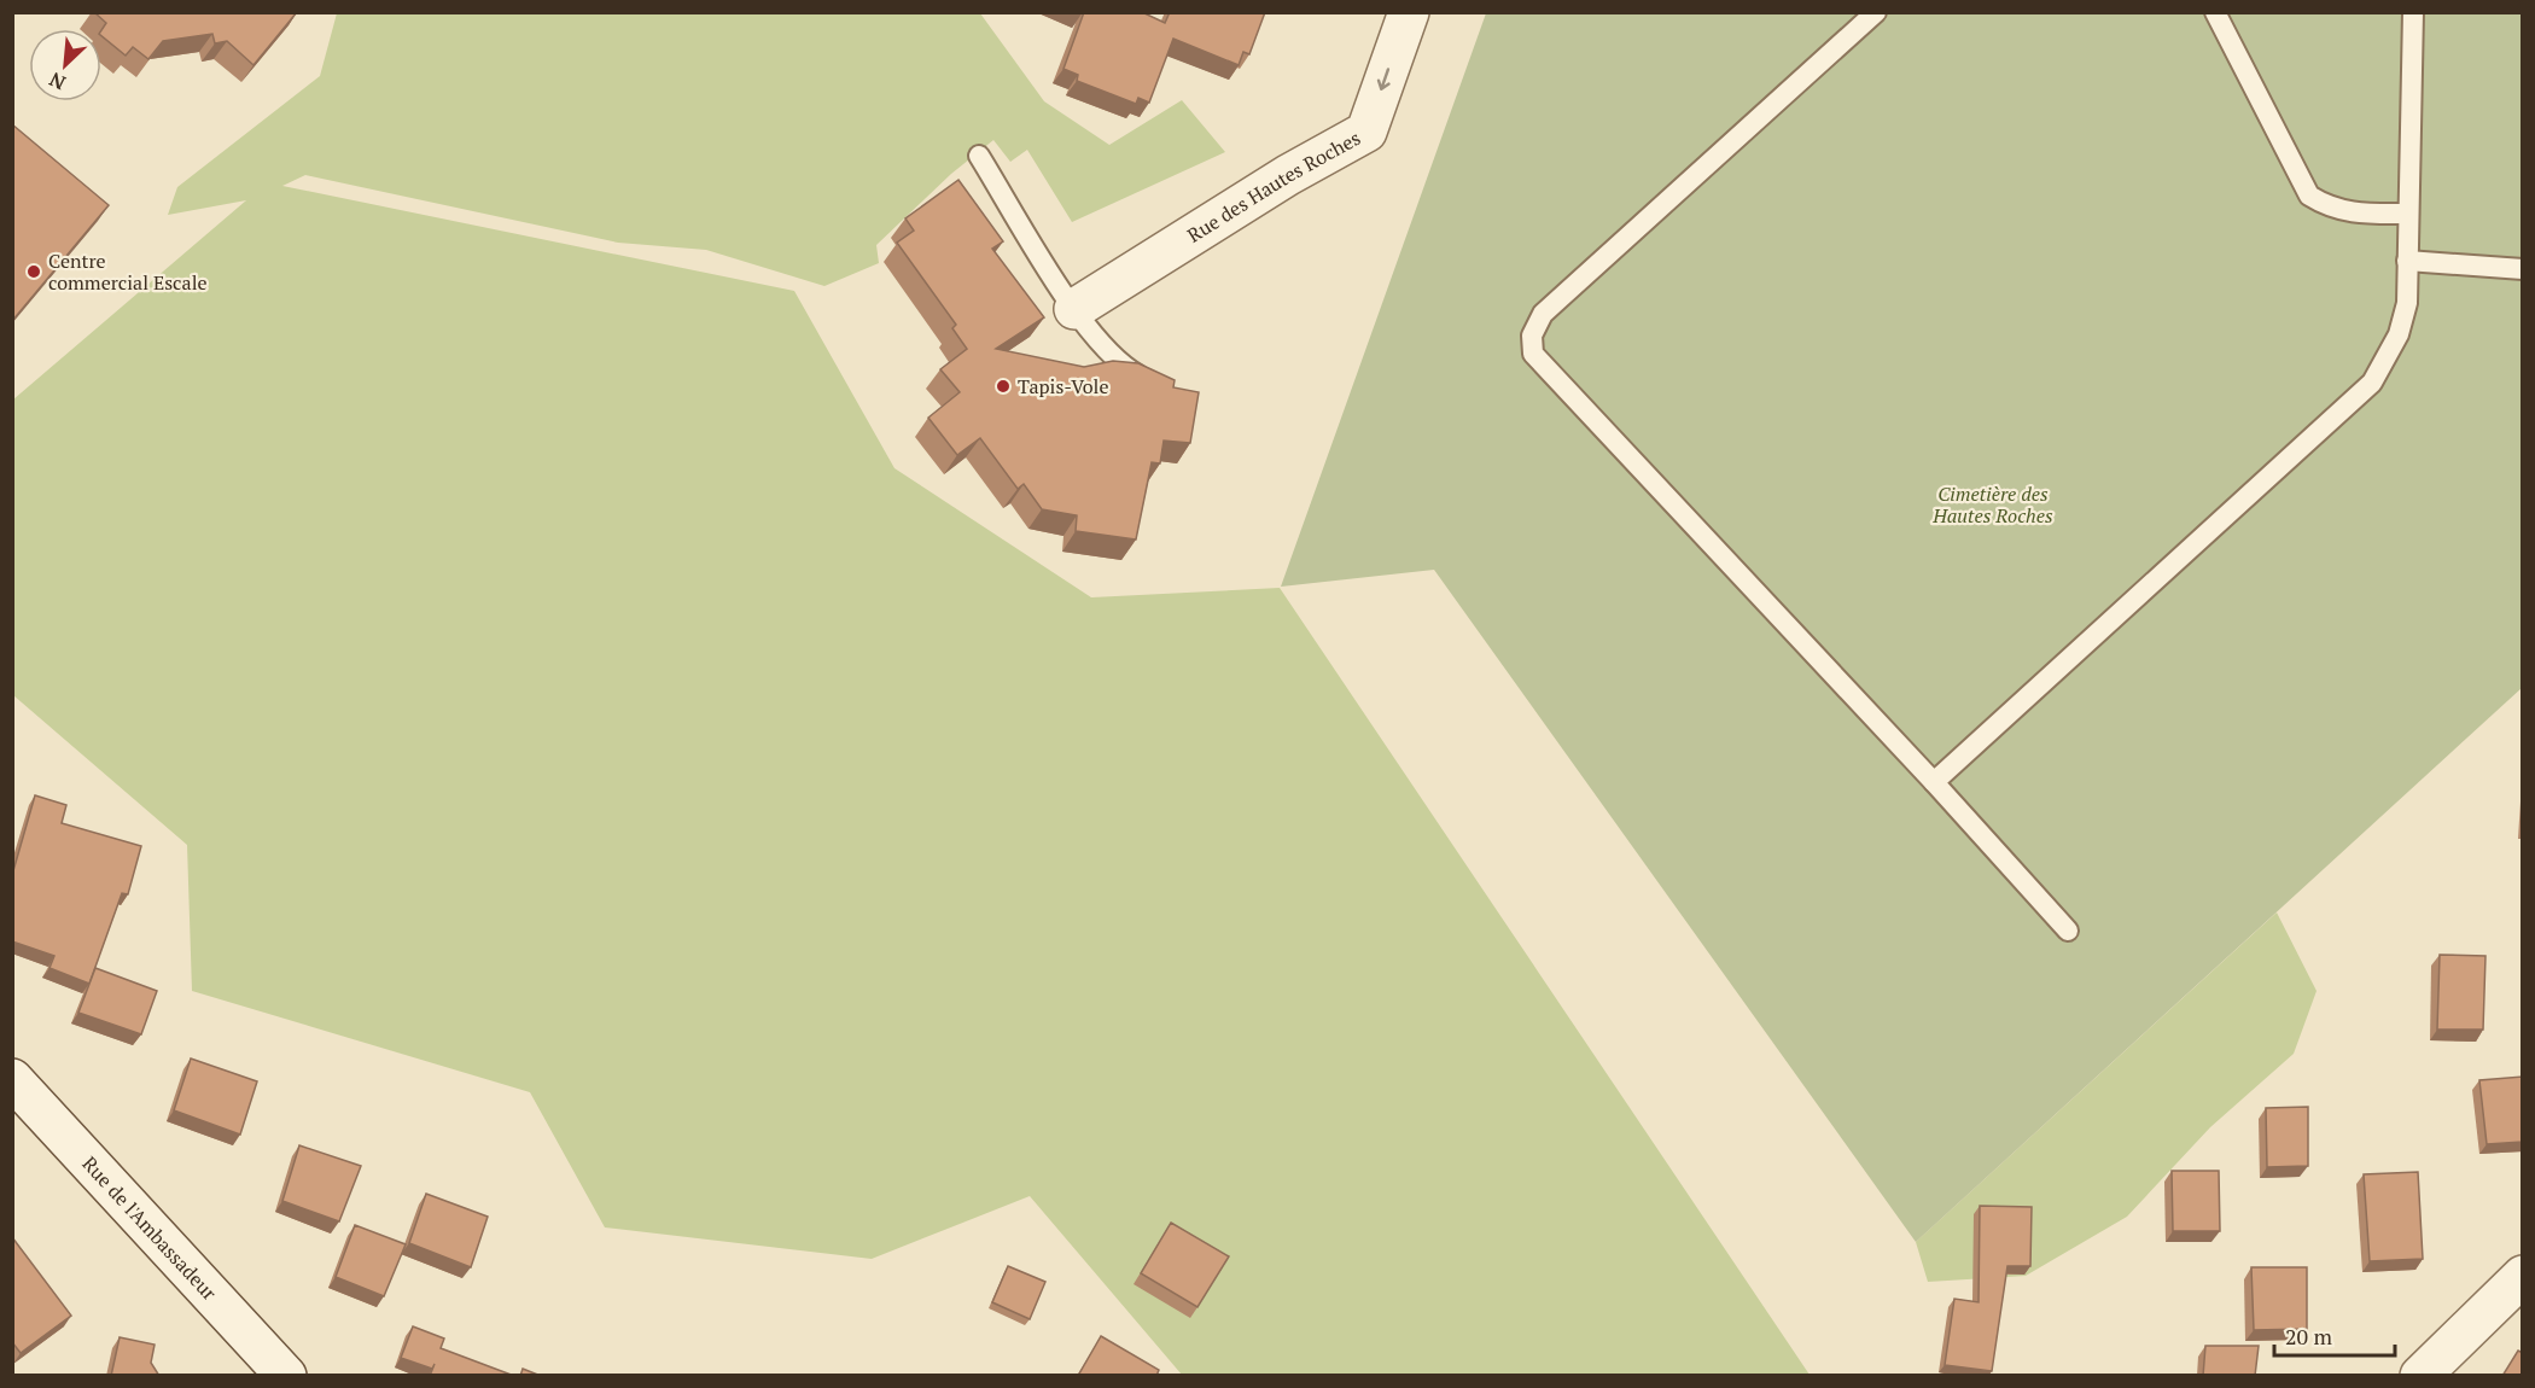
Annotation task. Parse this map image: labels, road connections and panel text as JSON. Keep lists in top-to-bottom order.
{
  "streets": {
    "street": ["Rue des Hautes Roches", "Rue de l'Ambassadeur"]
  },
  "one_way": ["Rue des Hautes Roches"],
  "parks": ["Cimetière des Hautes Roches"],
  "places": ["Centre commercial Escale", "Tapis-Vole"],
  "scale_bar": "20 m",
  "north": "bottom left"
}
